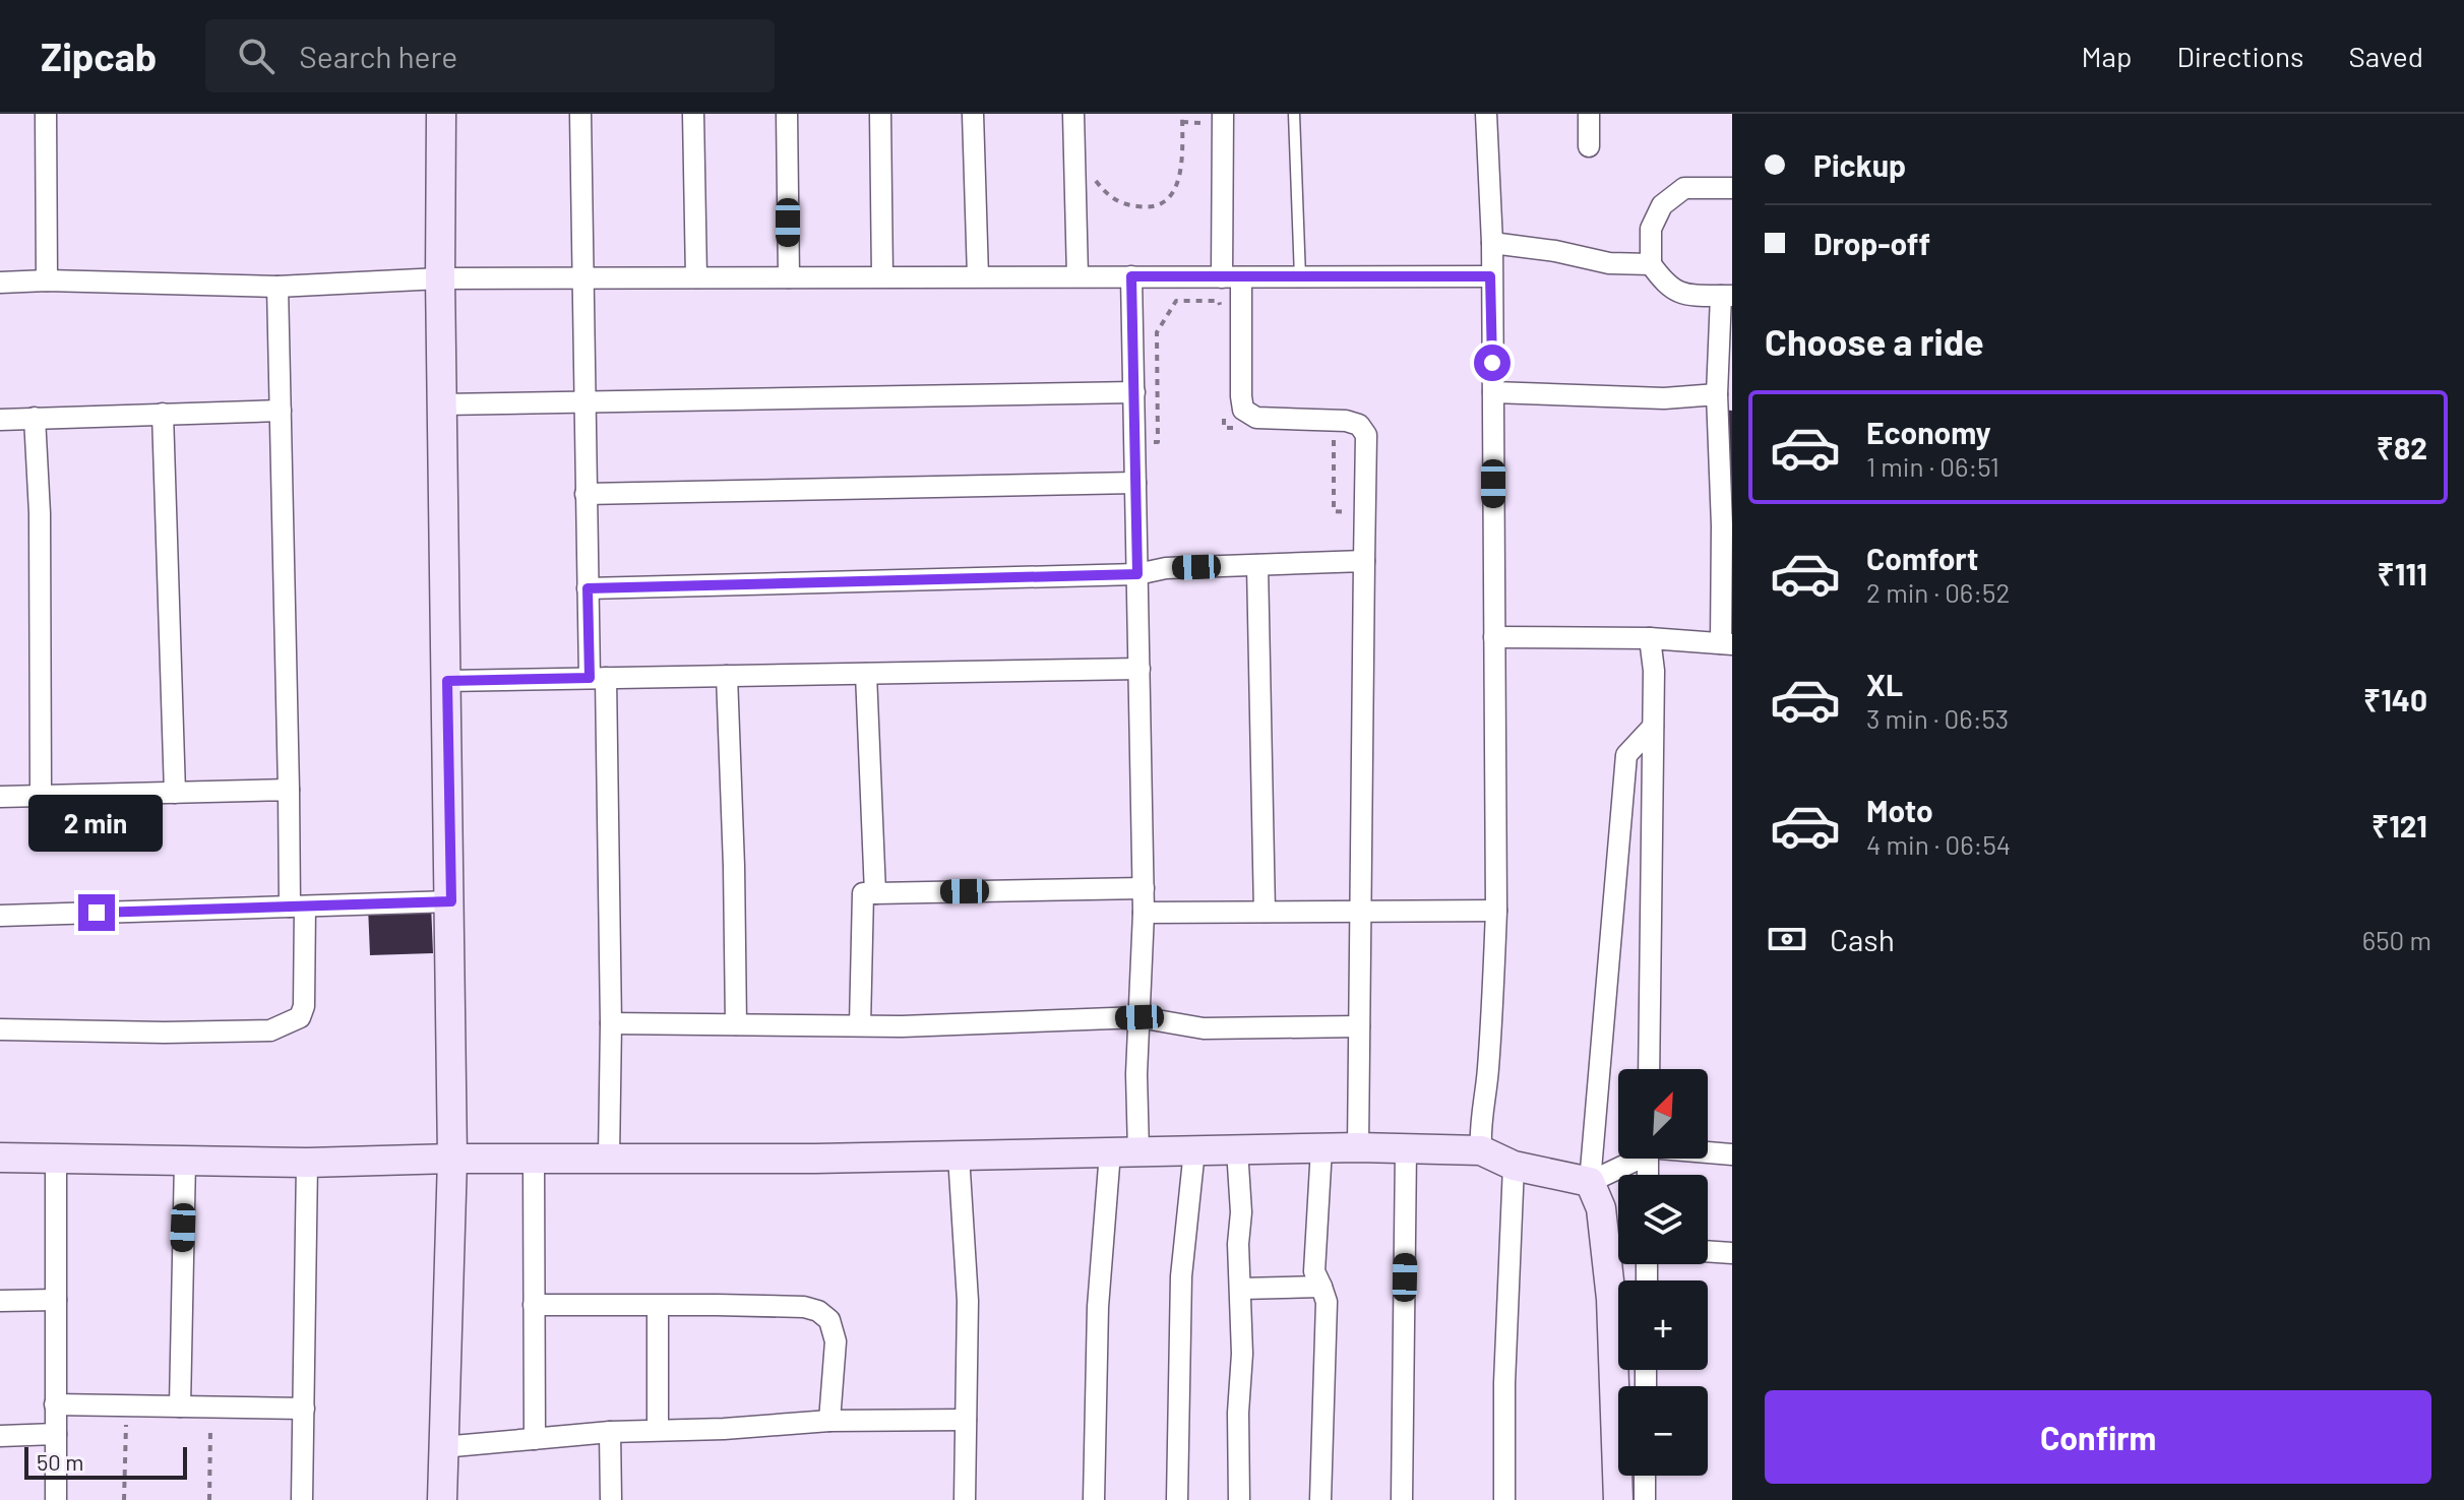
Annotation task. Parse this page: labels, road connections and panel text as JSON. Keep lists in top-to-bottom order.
{
  "scale_bar": "50 m",
  "north": "top right",
  "page": {
    "header": "Zipcab",
    "search": "Search here",
    "nav": ["Map", "Directions", "Saved"],
    "banner": ["Pickup", "Drop-off"],
    "heading": "Choose a ride",
    "list": [
      {
        "name": "Economy",
        "note": "1 min · 06:51",
        "value": "₹82"
      },
      {
        "name": "Comfort",
        "note": "2 min · 06:52",
        "value": "₹111"
      },
      {
        "name": "XL",
        "note": "3 min · 06:53",
        "value": "₹140"
      },
      {
        "name": "Moto",
        "note": "4 min · 06:54",
        "value": "₹121"
      }
    ],
    "bubble": "2 min",
    "pay": ["Cash", "650 m"],
    "map_buttons": ["+", "−"],
    "buttons": "Confirm",
    "scale": "50 m"
  }
}
